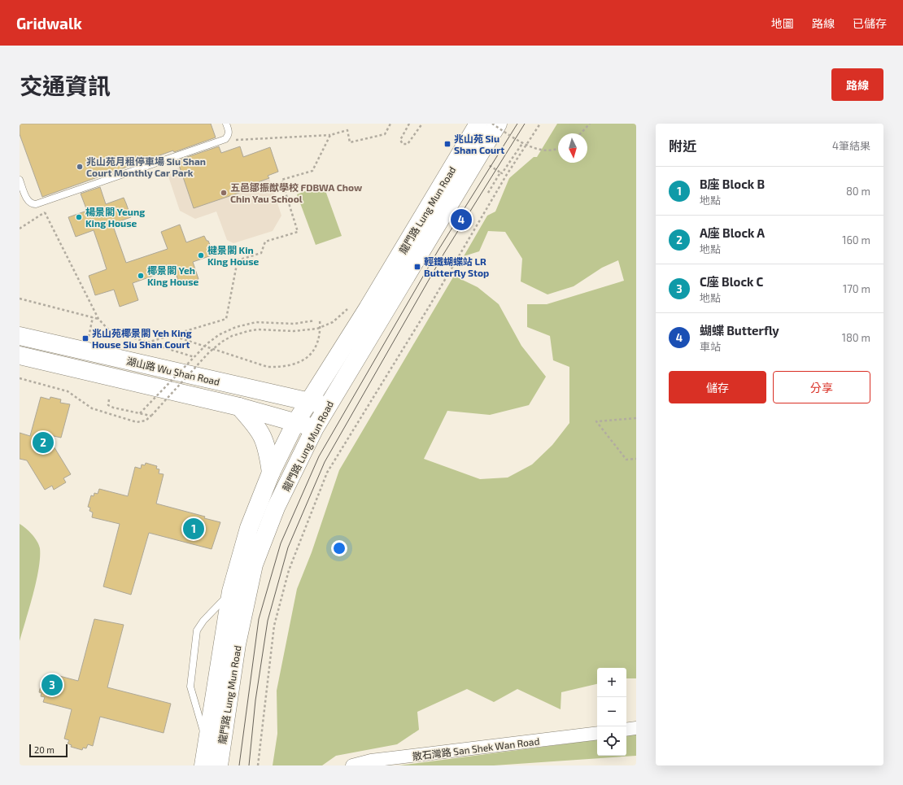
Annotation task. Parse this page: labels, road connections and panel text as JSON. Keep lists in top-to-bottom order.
{
  "streets": {
    "main road": ["龍門路 Lung Mun Road", "湖山路 Wu Shan Road"],
    "street": ["散石灣路 San Shek Wan Road"]
  },
  "crossings": [
    ["龍門路 Lung Mun Road", "湖山路 Wu Shan Road"]
  ],
  "places": {
    "transit": ["兆山苑 Siu Shan Court", "輕鐵蝴蝶站 LR Butterfly Stop", "兆山苑椰景閣 Yeh King House Siu Shan Court"],
    "other": [
      "兆山苑月租停車場 Siu Shan Court Monthly Car Park",
      "五邑鄒振猷學校 FDBWA Chow Chin Yau School",
      "楊景閣 Yeung King House",
      "楗景閣 Kin King House",
      "椰景閣 Yeh King House"
    ]
  },
  "scale_bar": "20 m",
  "north": "bottom",
  "page": {
    "header": "Gridwalk",
    "nav": ["地圖", "路線", "已儲存"],
    "title": "交通資訊",
    "buttons": [
      "路線",
      ["儲存", "分享"]
    ],
    "heading": ["附近", "4筆結果"],
    "list": [
      {
        "mark": "1",
        "name": "B座 Block B",
        "note": "地點",
        "value": "80 m"
      },
      {
        "mark": "2",
        "name": "A座 Block A",
        "note": "地點",
        "value": "160 m"
      },
      {
        "mark": "3",
        "name": "C座 Block C",
        "note": "地點",
        "value": "170 m"
      },
      {
        "mark": "4",
        "name": "蝴蝶 Butterfly",
        "note": "車站",
        "value": "180 m"
      }
    ],
    "pins": [
      "4",
      "2",
      "1",
      "3"
    ],
    "map_buttons": ["+", "−"],
    "scale": "20 m"
  }
}
